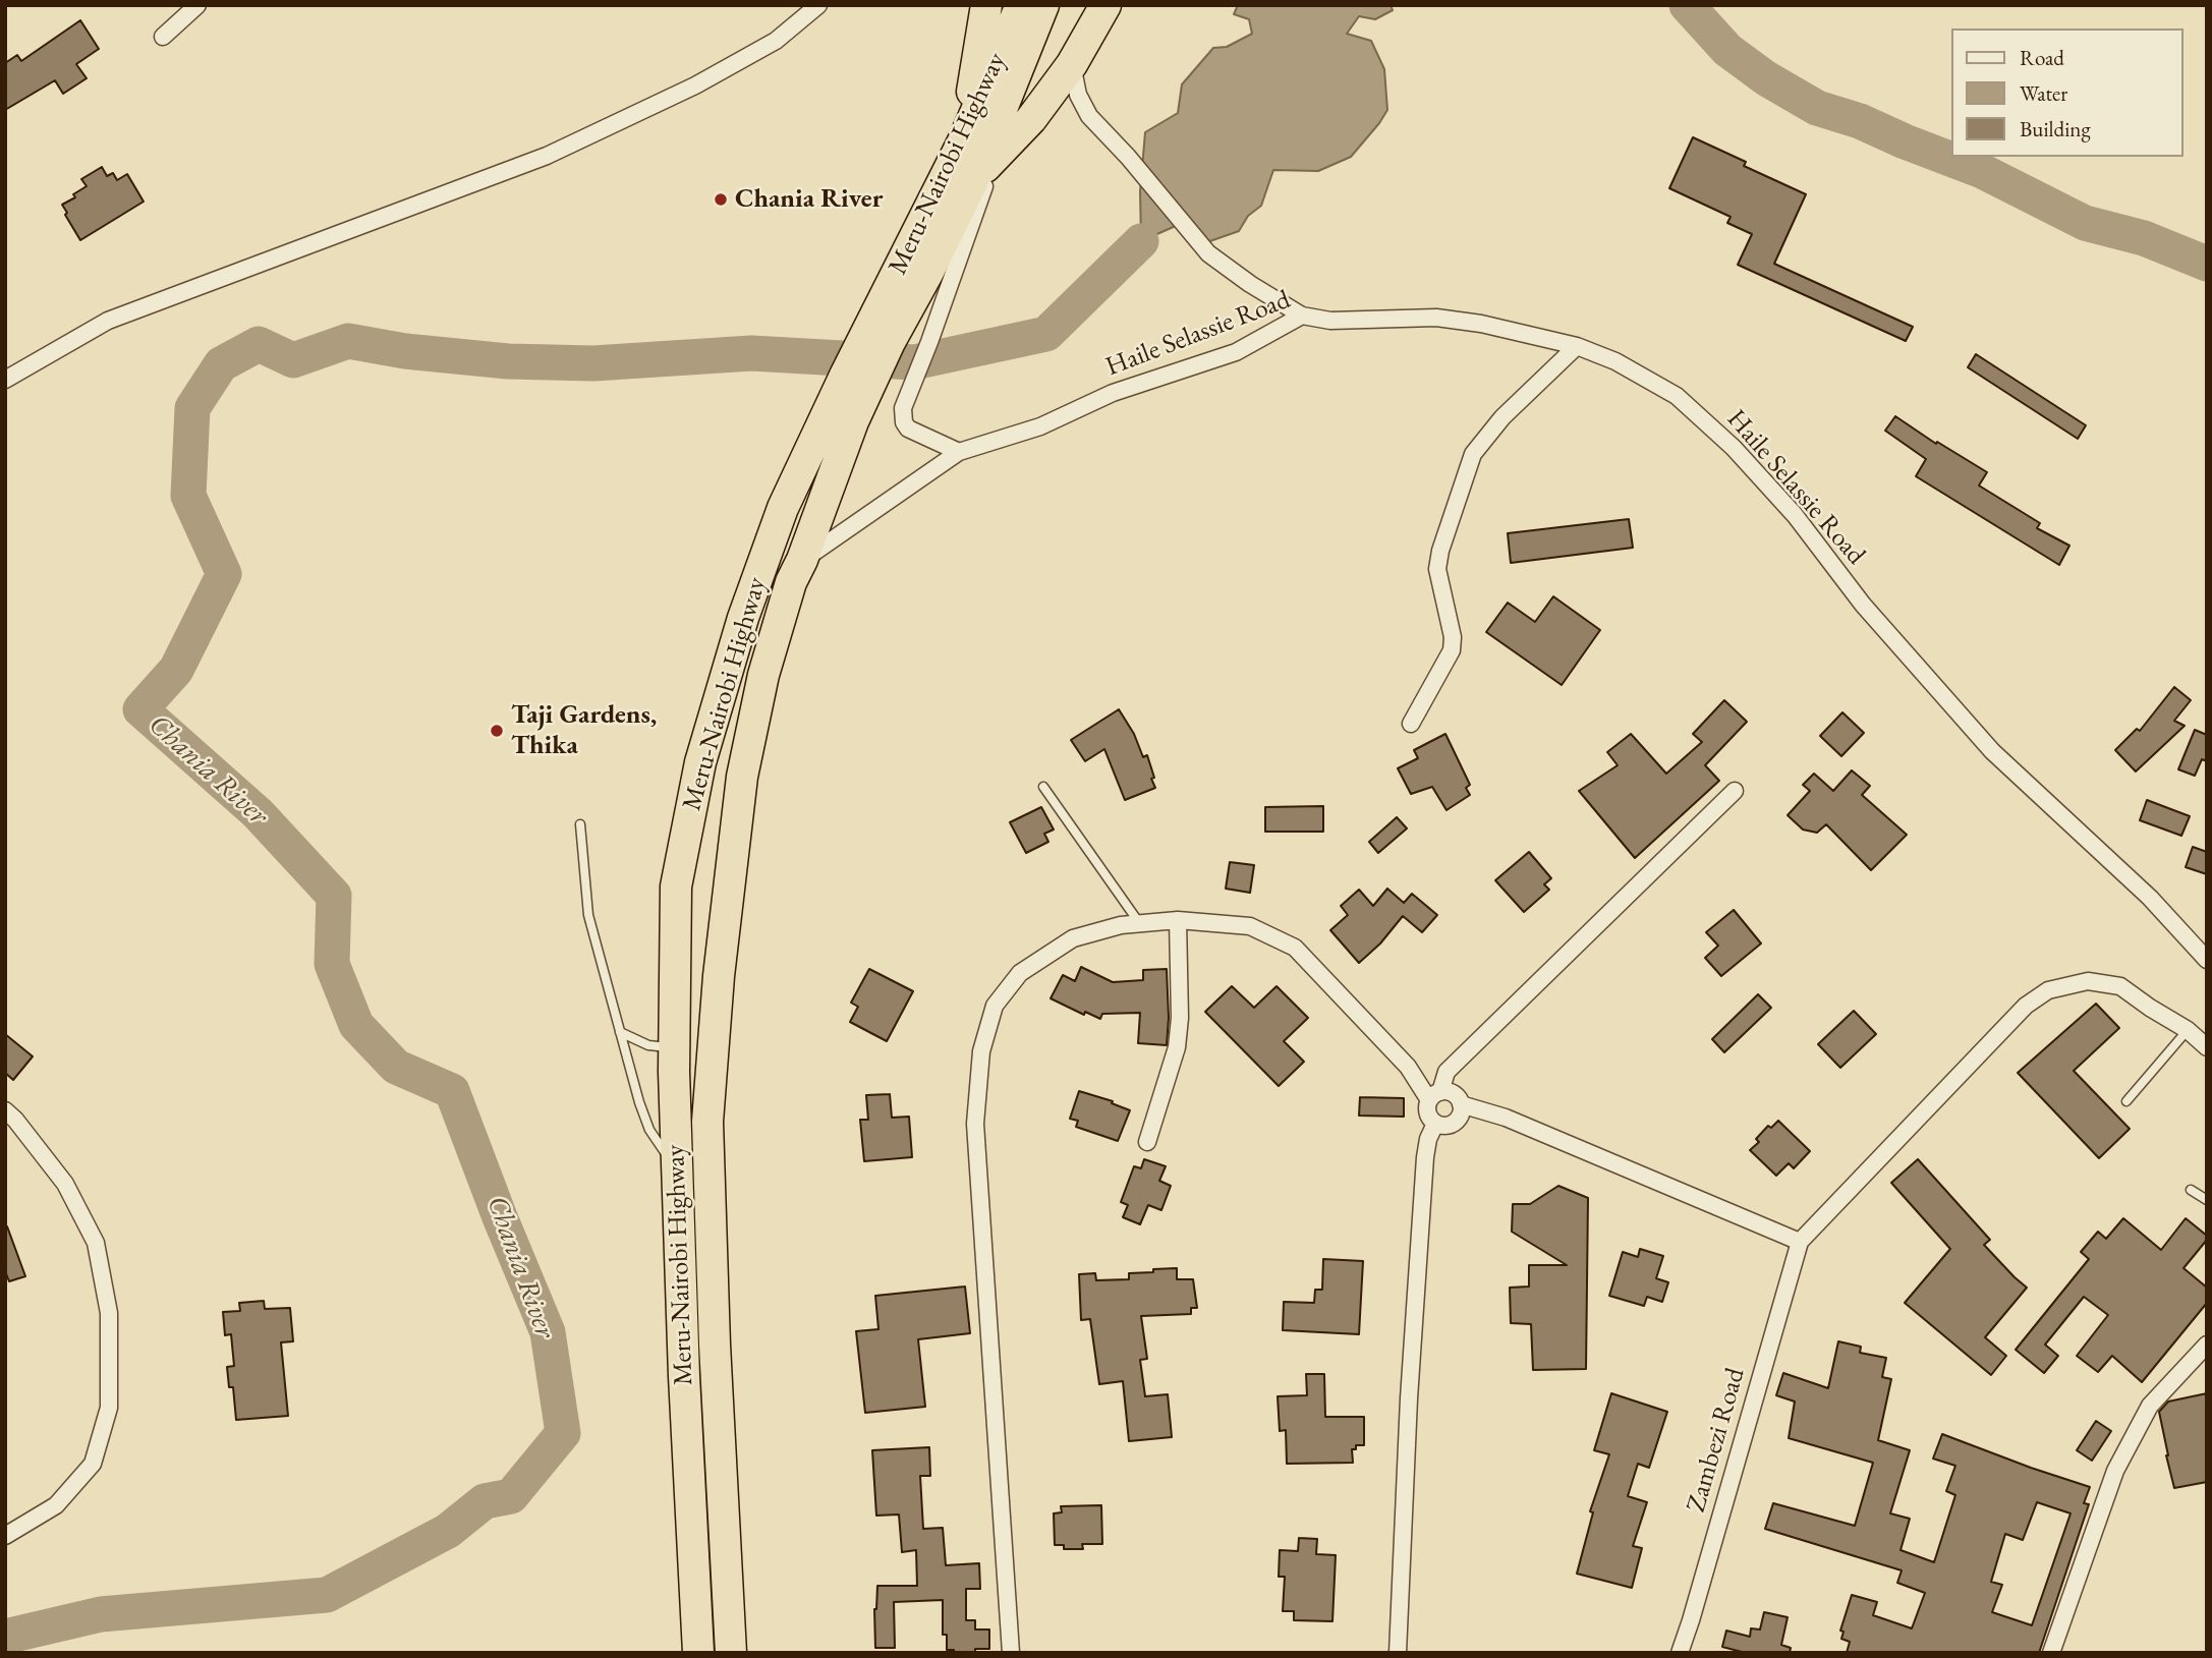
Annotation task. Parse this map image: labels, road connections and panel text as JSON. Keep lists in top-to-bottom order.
{
  "streets": {
    "highway": ["Meru-Nairobi Highway"],
    "street": ["Haile Selassie Road", "Zambezi Road"]
  },
  "crossings": [
    ["Meru-Nairobi Highway", "Haile Selassie Road"]
  ],
  "water": ["Chania River"],
  "places": ["Chania River", "Taji Gardens, Thika"],
  "legend": ["Road", "Water", "Building"]
}
